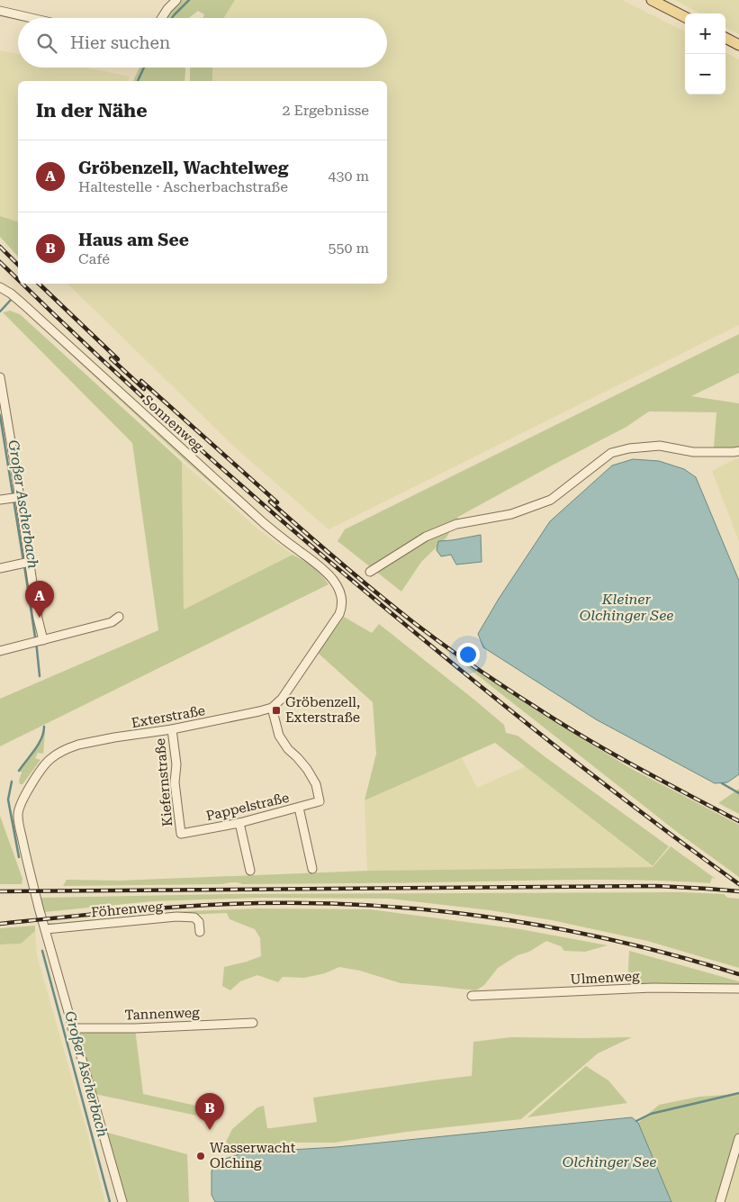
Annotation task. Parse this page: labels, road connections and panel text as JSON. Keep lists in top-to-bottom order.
{
  "streets": {
    "street": [
      "Sonnenweg",
      "Exterstraße",
      "Kiefernstraße",
      "Pappelstraße",
      "Föhrenweg",
      "Ulmenweg",
      "Tannenweg"
    ]
  },
  "crossings": [
    ["Sonnenweg", "Exterstraße"],
    ["Sonnenweg", "Pappelstraße"],
    ["Exterstraße", "Kiefernstraße"],
    ["Exterstraße", "Pappelstraße"],
    ["Exterstraße", "Föhrenweg"],
    ["Exterstraße", "Tannenweg"],
    ["Kiefernstraße", "Pappelstraße"]
  ],
  "water": ["Großer Ascherbach", "Kleiner Olchinger See", "Olchinger See"],
  "places": {
    "transit": ["Gröbenzell, Exterstraße"],
    "other": ["Wasserwacht Olching"]
  },
  "page": {
    "map_buttons": ["+", "−"],
    "search": "Hier suchen",
    "heading": ["In der Nähe", "2 Ergebnisse"],
    "list": [
      {
        "mark": "A",
        "name": "Gröbenzell, Wachtelweg",
        "note": "Haltestelle · Ascherbachstraße",
        "value": "430 m"
      },
      {
        "mark": "B",
        "name": "Haus am See",
        "note": "Café",
        "value": "550 m"
      }
    ],
    "pins": ["A", "B"]
  }
}
